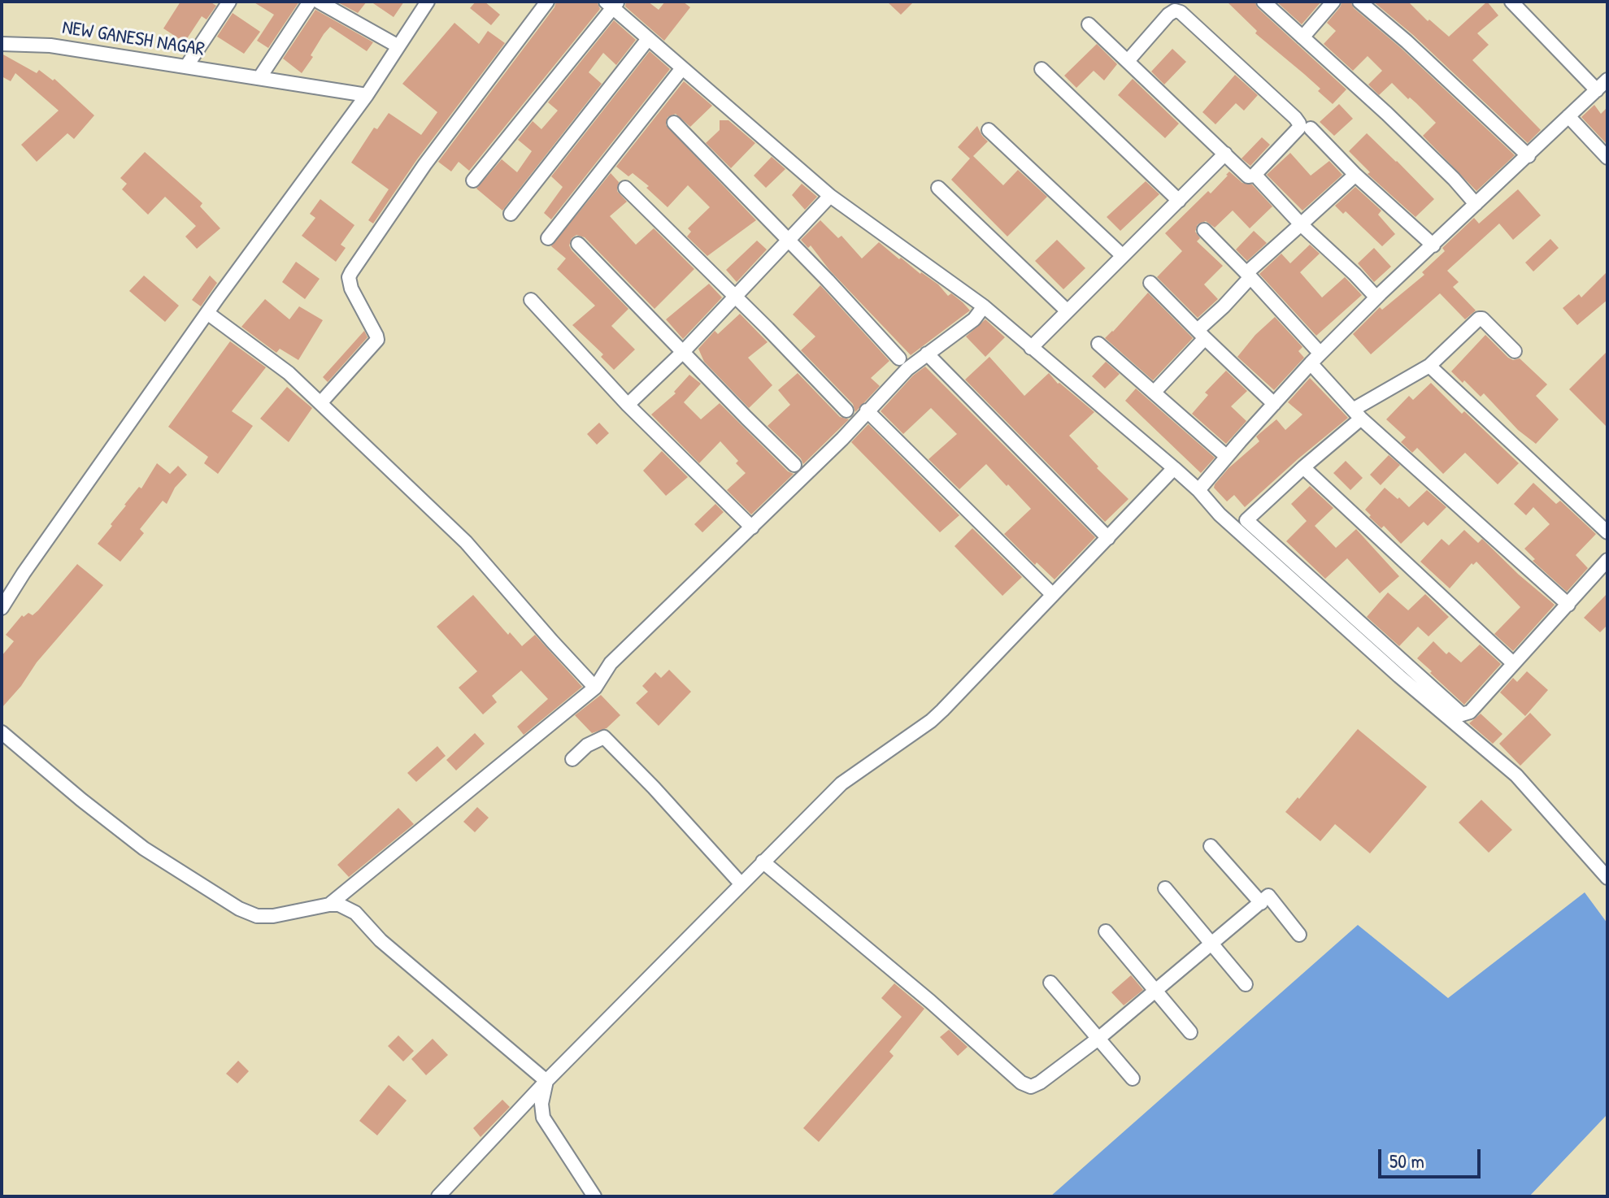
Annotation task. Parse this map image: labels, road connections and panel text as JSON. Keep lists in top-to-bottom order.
{
  "streets": {
    "street": ["NEW GANESH NAGAR"]
  },
  "scale_bar": "50 m"
}
